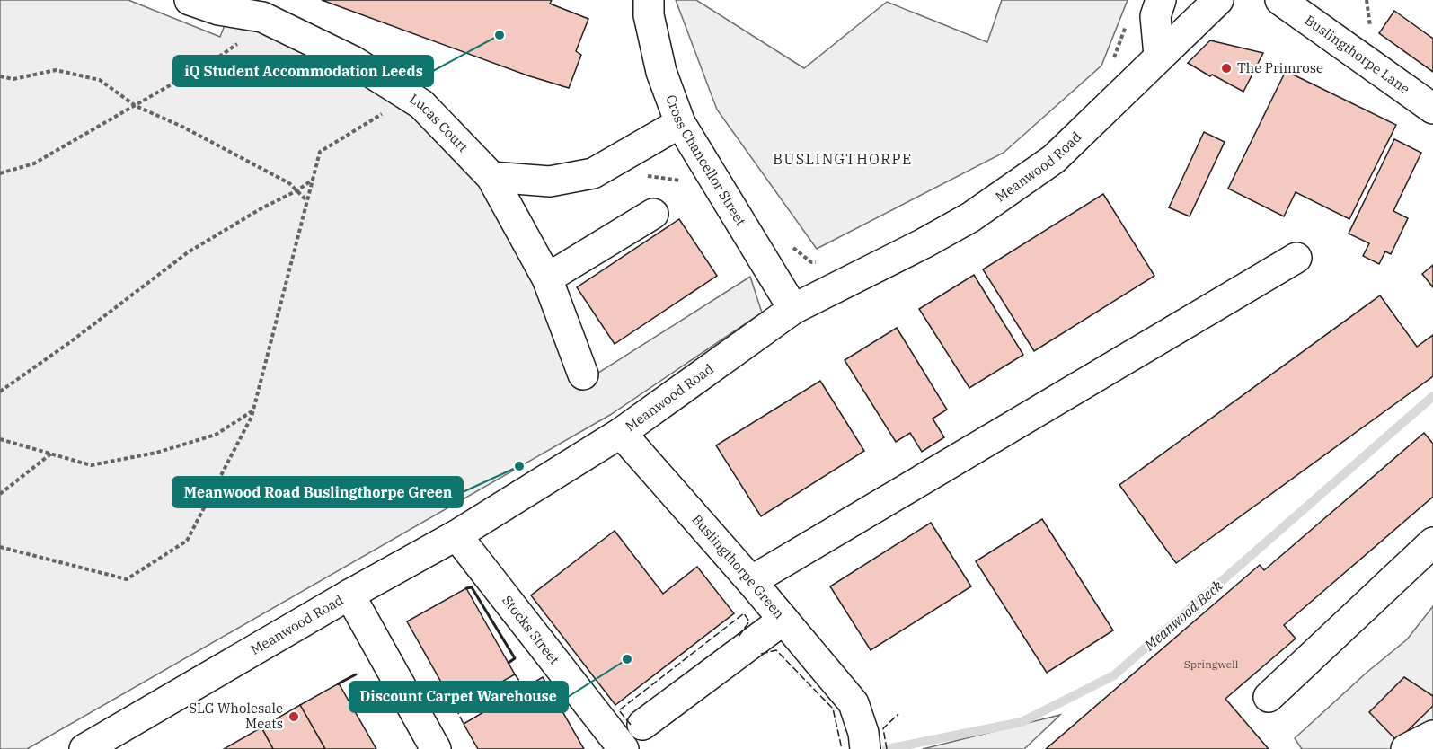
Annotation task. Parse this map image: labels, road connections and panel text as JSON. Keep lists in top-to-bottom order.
{
  "streets": {
    "street": [
      "Buslingthorpe Lane",
      "Lucas Court",
      "Cross Chancellor Street",
      "Meanwood Road",
      "Buslingthorpe Green",
      "Stocks Street"
    ]
  },
  "crossings": [
    ["Cross Chancellor Street", "Meanwood Road"],
    ["Meanwood Road", "Buslingthorpe Green"],
    ["Meanwood Road", "Stocks Street"]
  ],
  "districts": ["BUSLINGTHORPE"],
  "water": ["Meanwood Beck"],
  "places": [
    "iQ Student Accommodation Leeds",
    "The Primrose",
    "Meanwood Road Buslingthorpe Green",
    "Discount Carpet Warehouse",
    "SLG Wholesale Meats"
  ],
  "house_numbers": ["Springwell"]
}
